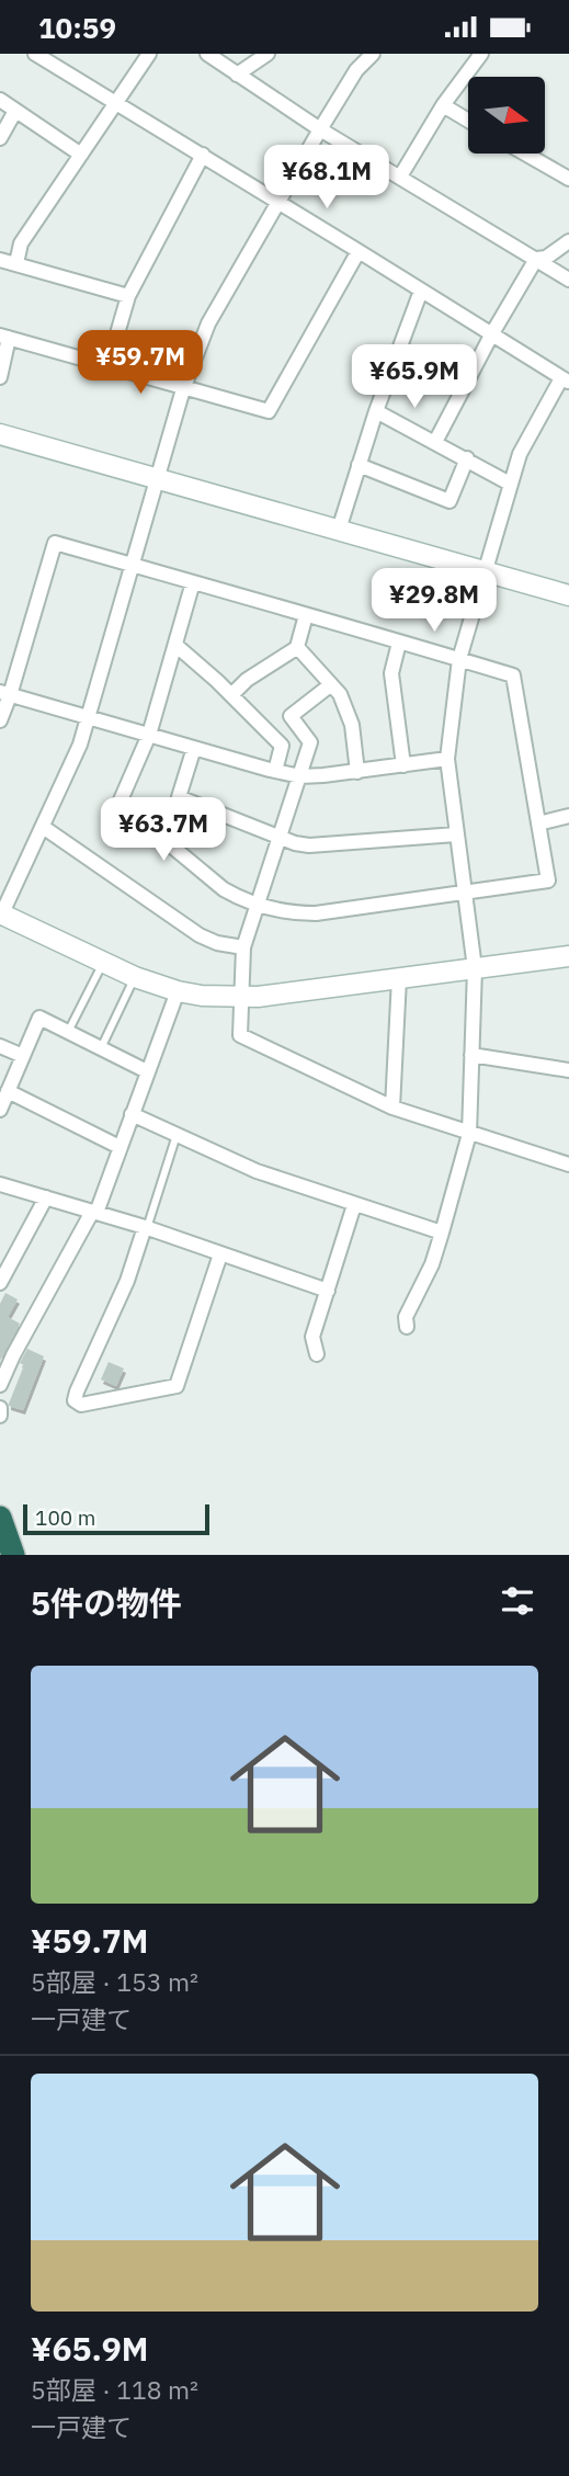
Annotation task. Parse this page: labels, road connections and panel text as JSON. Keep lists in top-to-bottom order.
{
  "scale_bar": "100 m",
  "north": "right",
  "page": {
    "status": "10:59",
    "price": [
      "¥68.1M",
      "¥59.7M",
      "¥65.9M",
      "¥29.8M",
      "¥63.7M"
    ],
    "scale": "100 m",
    "heading": "5件の物件",
    "list": [
      {
        "name": "¥59.7M",
        "note": "5部屋 · 153 m² · 一戸建て"
      },
      {
        "name": "¥65.9M",
        "note": "5部屋 · 118 m² · 一戸建て"
      }
    ]
  }
}
